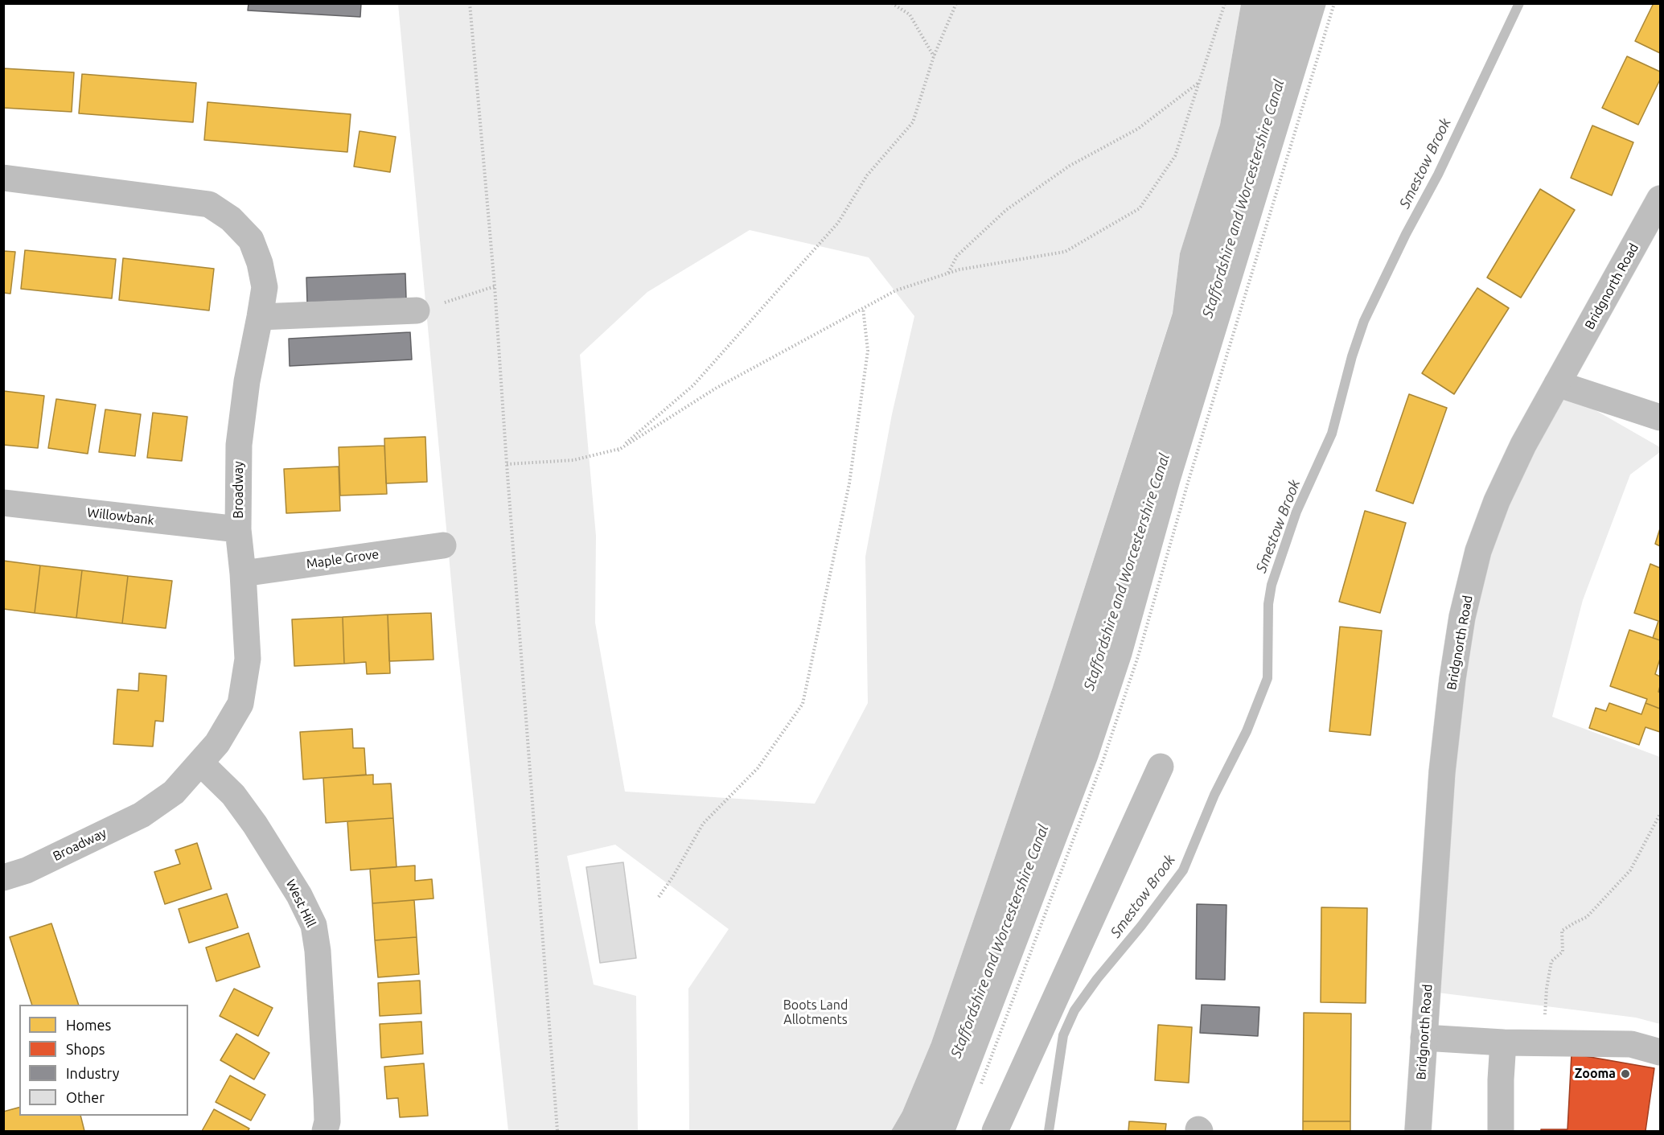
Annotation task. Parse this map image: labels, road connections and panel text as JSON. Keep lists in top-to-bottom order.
{
  "streets": {
    "main road": [
      "Bridgnorth Road",
      "Broadway",
      "Willowbank",
      "Maple Grove",
      "West Hill"
    ]
  },
  "crossings": [
    ["Broadway", "Willowbank"],
    ["Broadway", "Maple Grove"],
    ["Broadway", "West Hill"]
  ],
  "water": ["Smestow Brook", "Staffordshire and Worcestershire Canal"],
  "parks": ["Boots Land Allotments"],
  "places": ["Zooma"],
  "legend": [
    "Homes",
    "Shops",
    "Industry",
    "Other"
  ]
}
